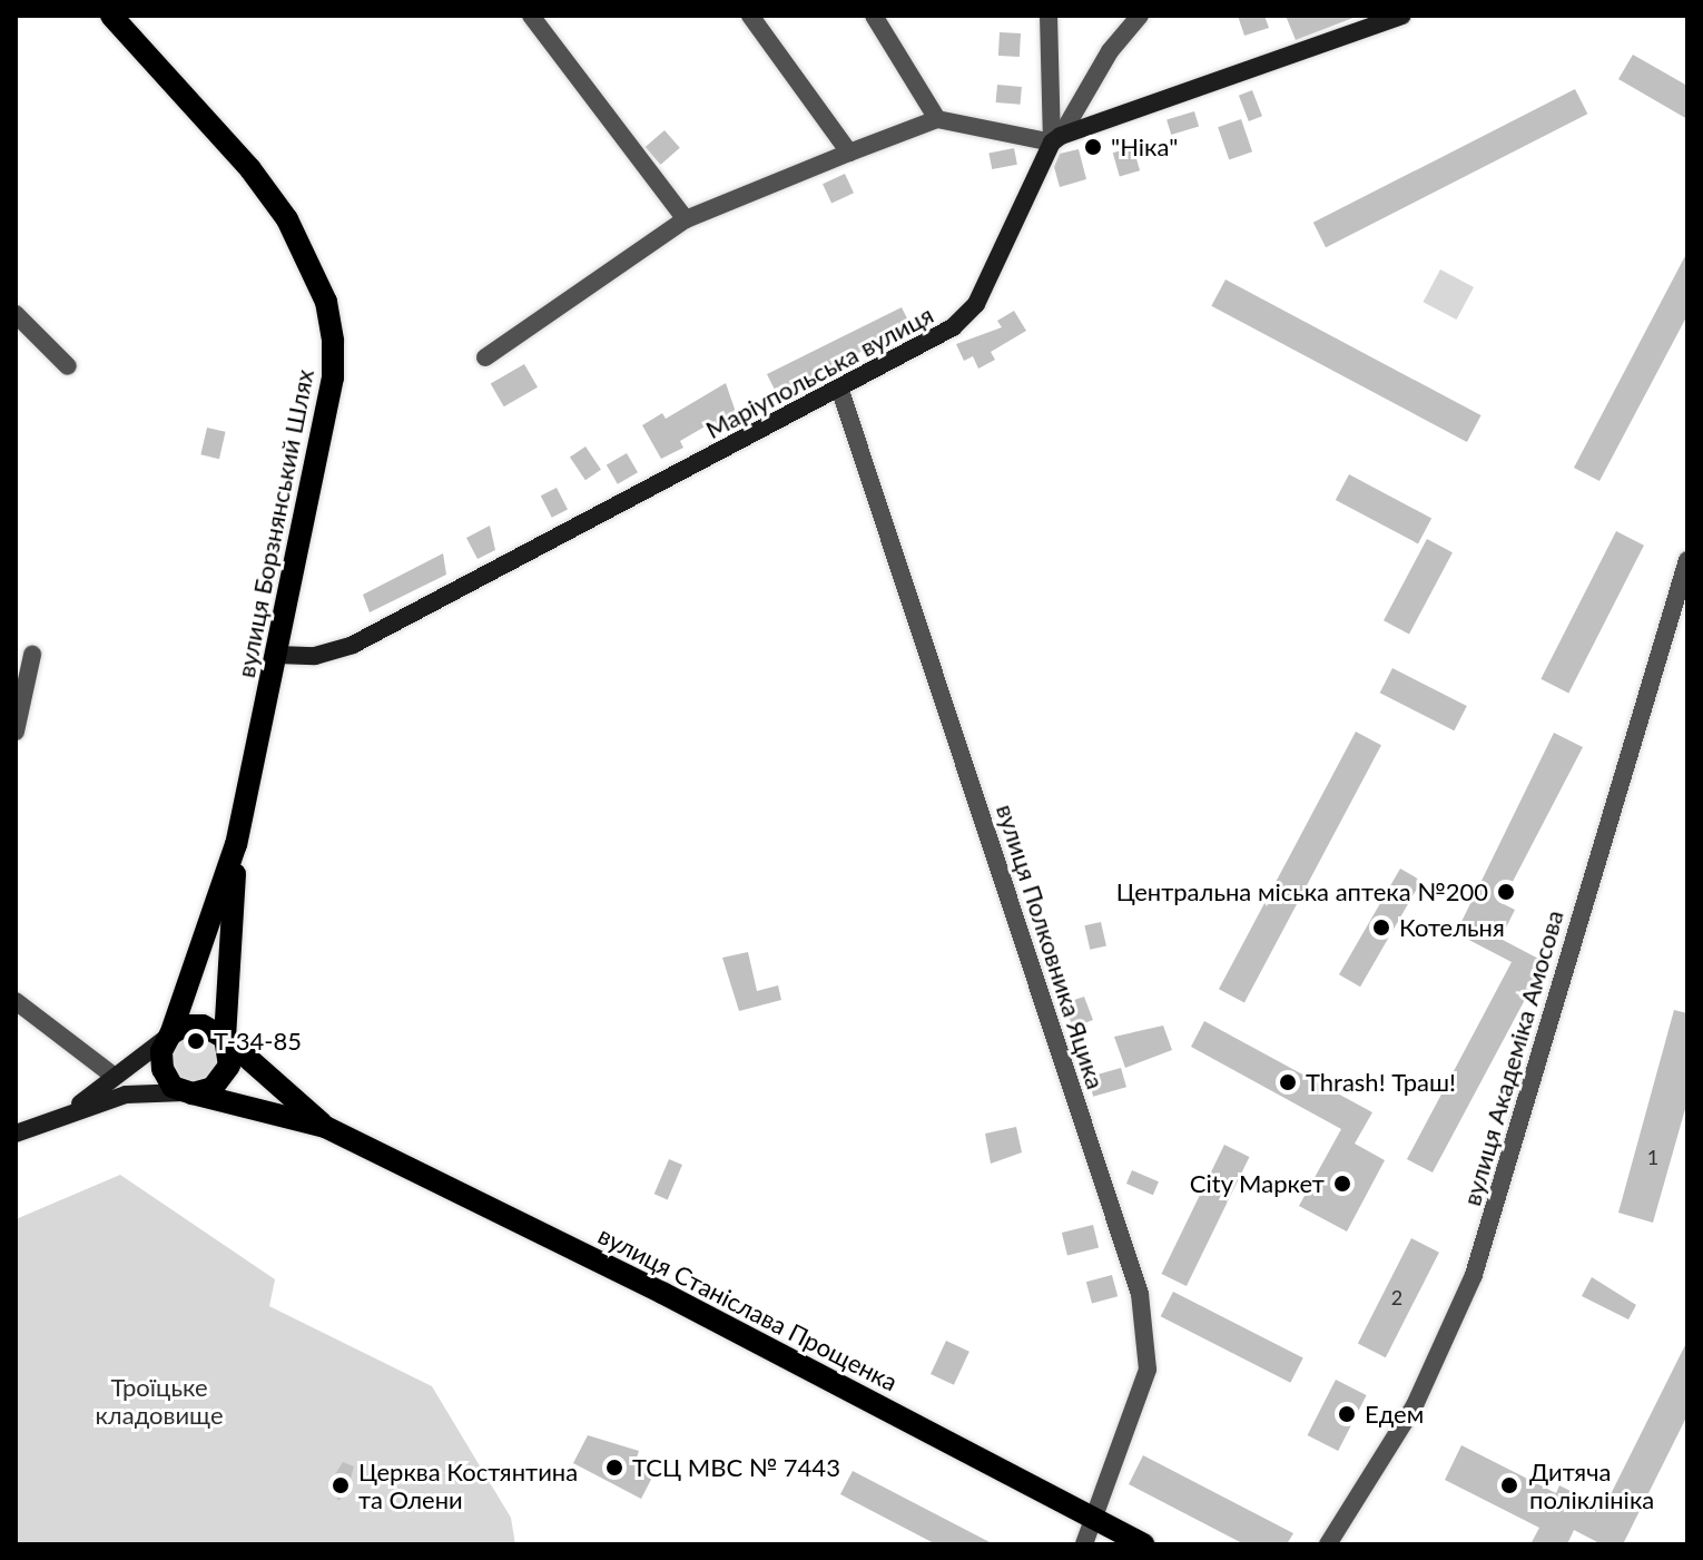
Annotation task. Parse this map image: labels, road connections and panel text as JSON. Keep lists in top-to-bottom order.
{
  "streets": {
    "main road": ["вулиця Борзнянський Шлях", "вулиця Станіслава Прощенка"],
    "street": ["Маріупольська вулиця", "вулиця Полковника Яцика", "вулиця Академіка Амосова"]
  },
  "crossings": [
    ["Маріупольська вулиця", "вулиця Борзнянський Шлях"],
    ["Маріупольська вулиця", "вулиця Полковника Яцика"],
    ["вулиця Борзнянський Шлях", "вулиця Станіслава Прощенка"],
    ["вулиця Полковника Яцика", "вулиця Станіслава Прощенка"]
  ],
  "parks": ["Троїцьке кладовище"],
  "places": [
    "\"Ніка\"",
    "Центральна міська аптека №200",
    "Котельня",
    "Т-34-85",
    "Thrash! Траш!",
    "City Маркет",
    "Едем",
    "ТСЦ МВС № 7443",
    "Церква Костянтина та Олени",
    "Дитяча поліклініка"
  ],
  "house_numbers": ["1", "2"]
}
